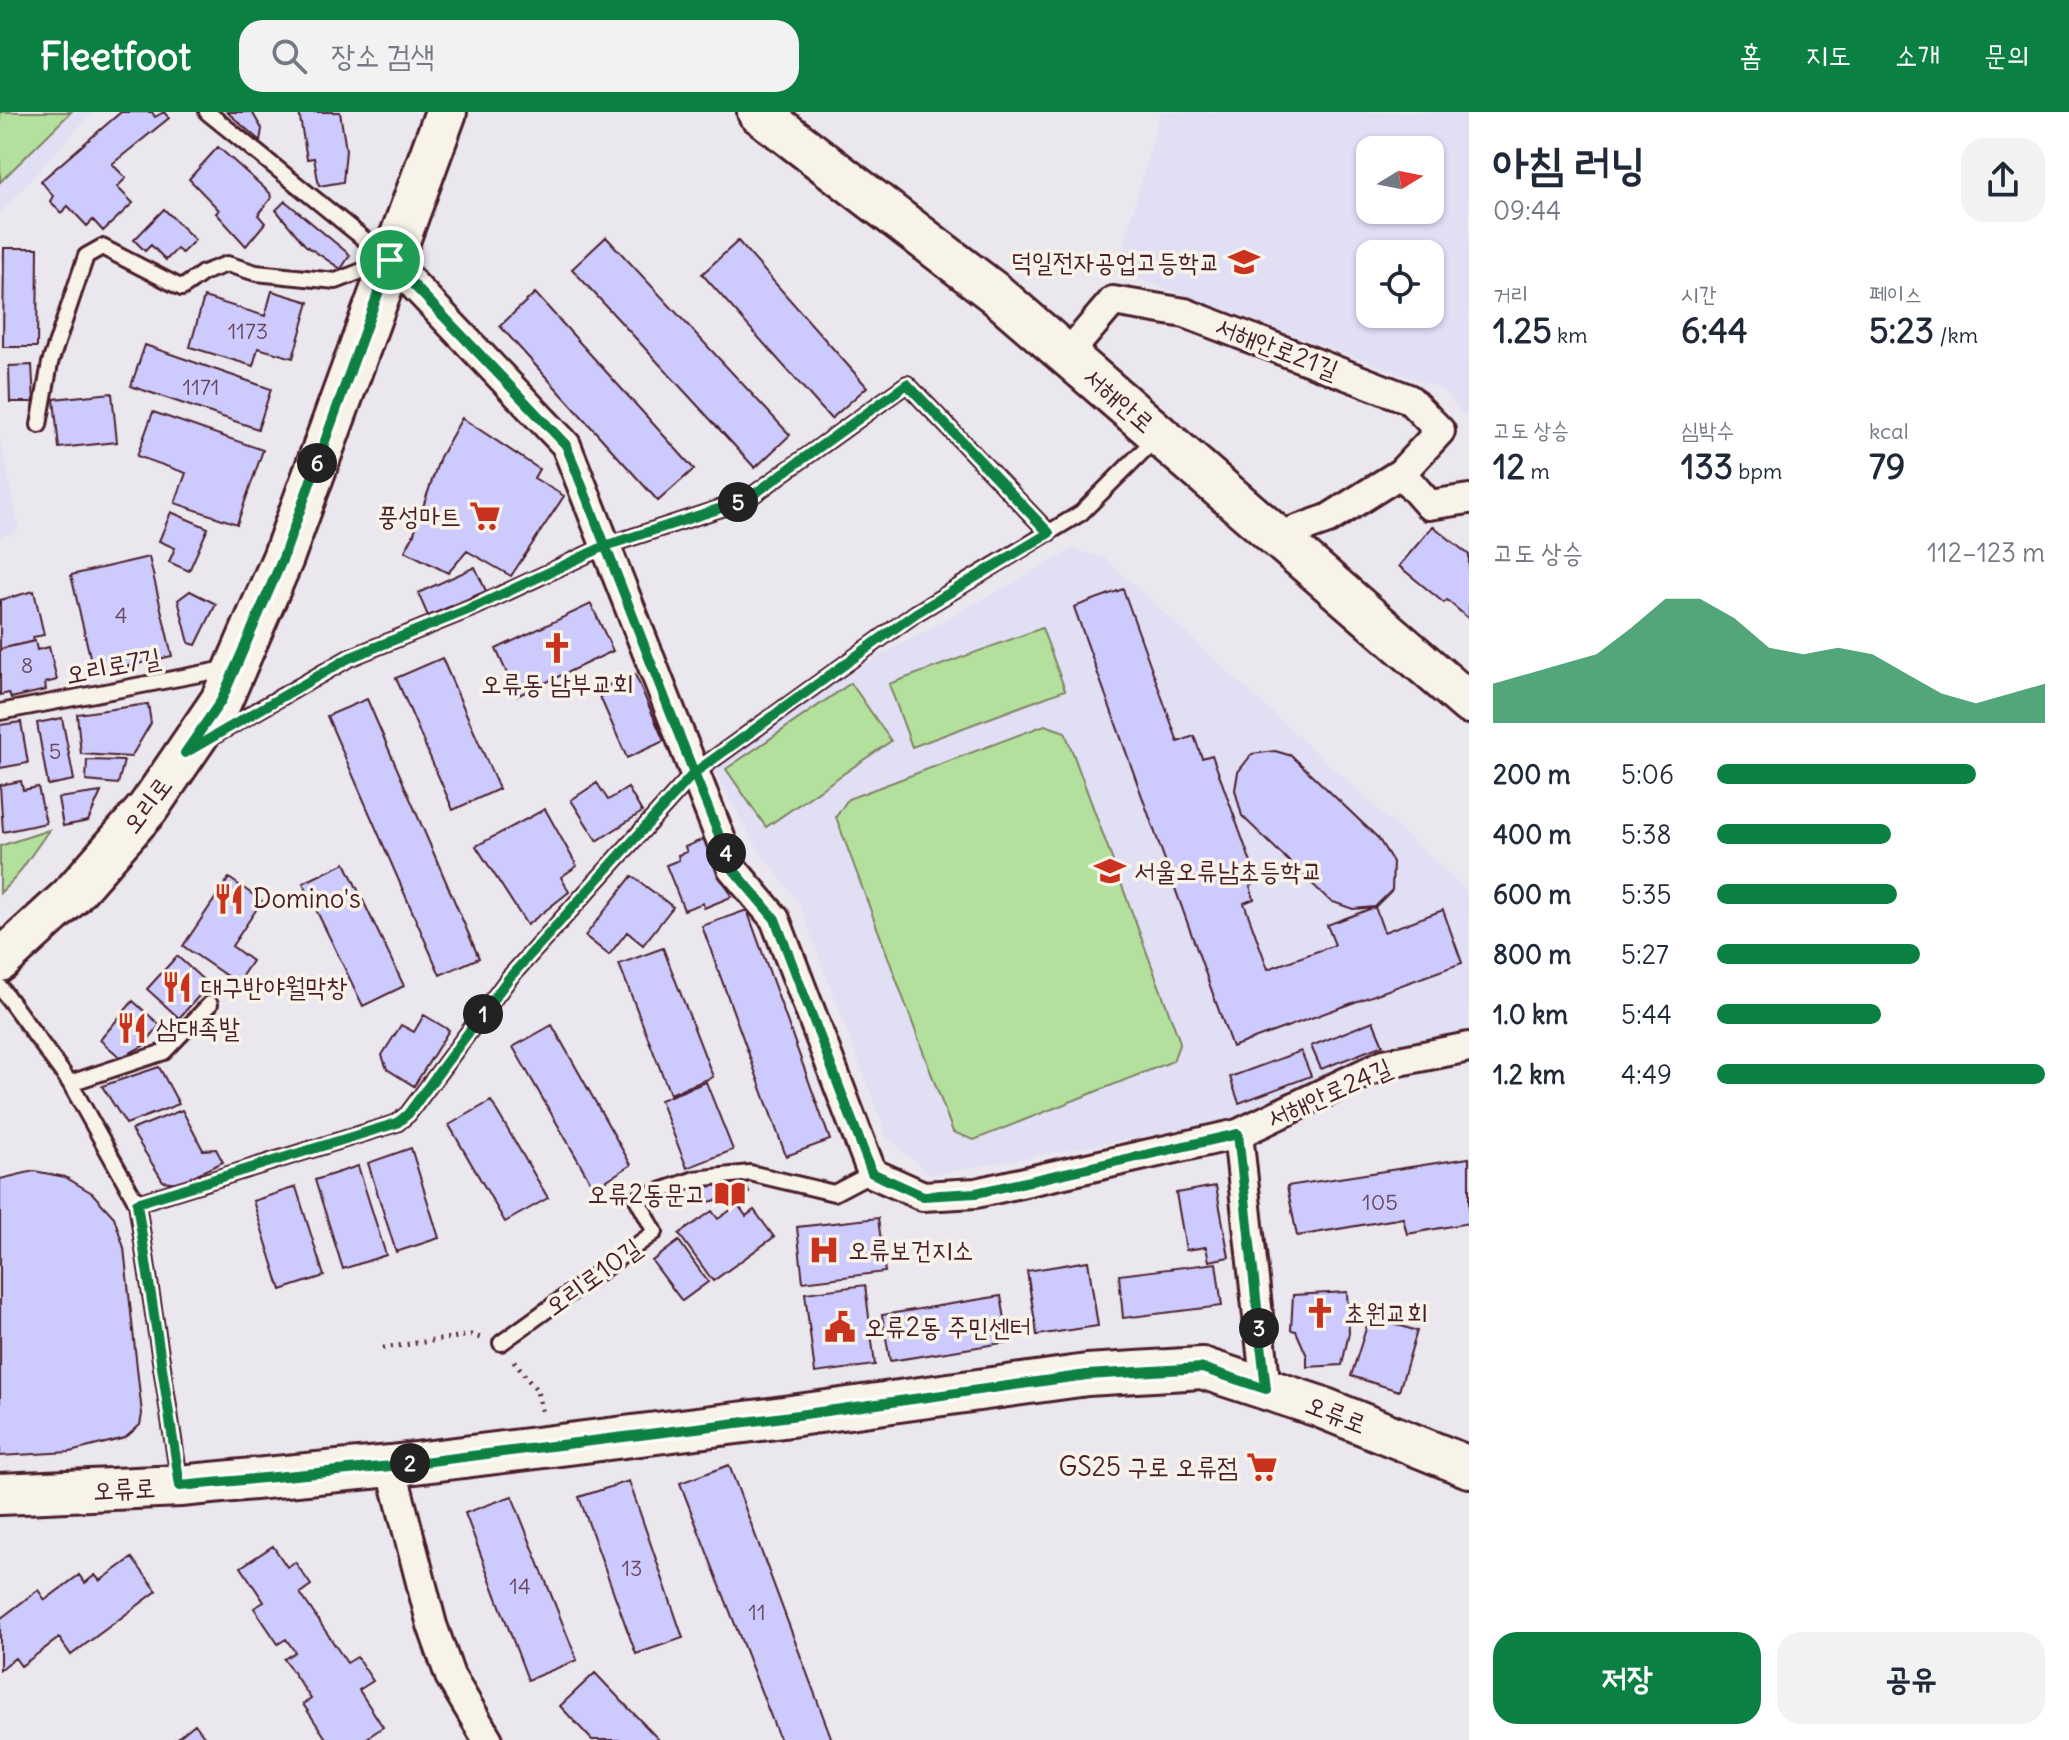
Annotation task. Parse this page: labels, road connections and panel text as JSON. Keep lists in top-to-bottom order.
{
  "streets": {
    "main road": ["서해안로", "오리로", "오류로"],
    "street": ["서해안로21길", "서해안로24길"],
    "lane": ["오리로7길", "오리로10길"]
  },
  "crossings": [
    ["서해안로21길", "서해안로"],
    ["오리로7길", "오리로"],
    ["서해안로24길", "오리로10길"],
    ["서해안로24길", "오류로"]
  ],
  "places": {
    "school or university": ["덕일전자공업고등학교", "서울오류남초등학교"],
    "supermarket": ["풍성마트", "GS25 구로 오류점"],
    "church": ["오류동 남부교회", "초원교회"],
    "restaurant": ["Domino's", "대구반야월막창", "삼대족발"],
    "library": ["오류2동문고"],
    "hospital": ["오류보건지소"],
    "public building": ["오류2동 주민센터"]
  },
  "house_numbers": [
    "1173",
    "1171",
    "4",
    "8",
    "5",
    "105",
    "13",
    "14",
    "11"
  ],
  "north": "right",
  "page": {
    "header": "Fleetfoot",
    "search": "장소 검색",
    "nav": [
      "홈",
      "지도",
      "소개",
      "문의"
    ],
    "heading": ["아침 러닝", "09:44"],
    "stats": [
      ["거리", "1.25 km"],
      ["시간", "6:44"],
      ["페이스", "5:23 /km"],
      ["고도 상승", "12 m"],
      ["심박수", "133 bpm"],
      ["kcal", "79"]
    ],
    "pins": [
      "6",
      "5",
      "4",
      "1",
      "3",
      "2"
    ],
    "chart": ["고도 상승", "112–123 m"],
    "list": [
      {
        "name": "200 m",
        "note": "5:06"
      },
      {
        "name": "400 m",
        "note": "5:38"
      },
      {
        "name": "600 m",
        "note": "5:35"
      },
      {
        "name": "800 m",
        "note": "5:27"
      },
      {
        "name": "1.0 km",
        "note": "5:44"
      },
      {
        "name": "1.2 km",
        "note": "4:49"
      }
    ],
    "buttons": ["저장", "공유"]
  }
}
